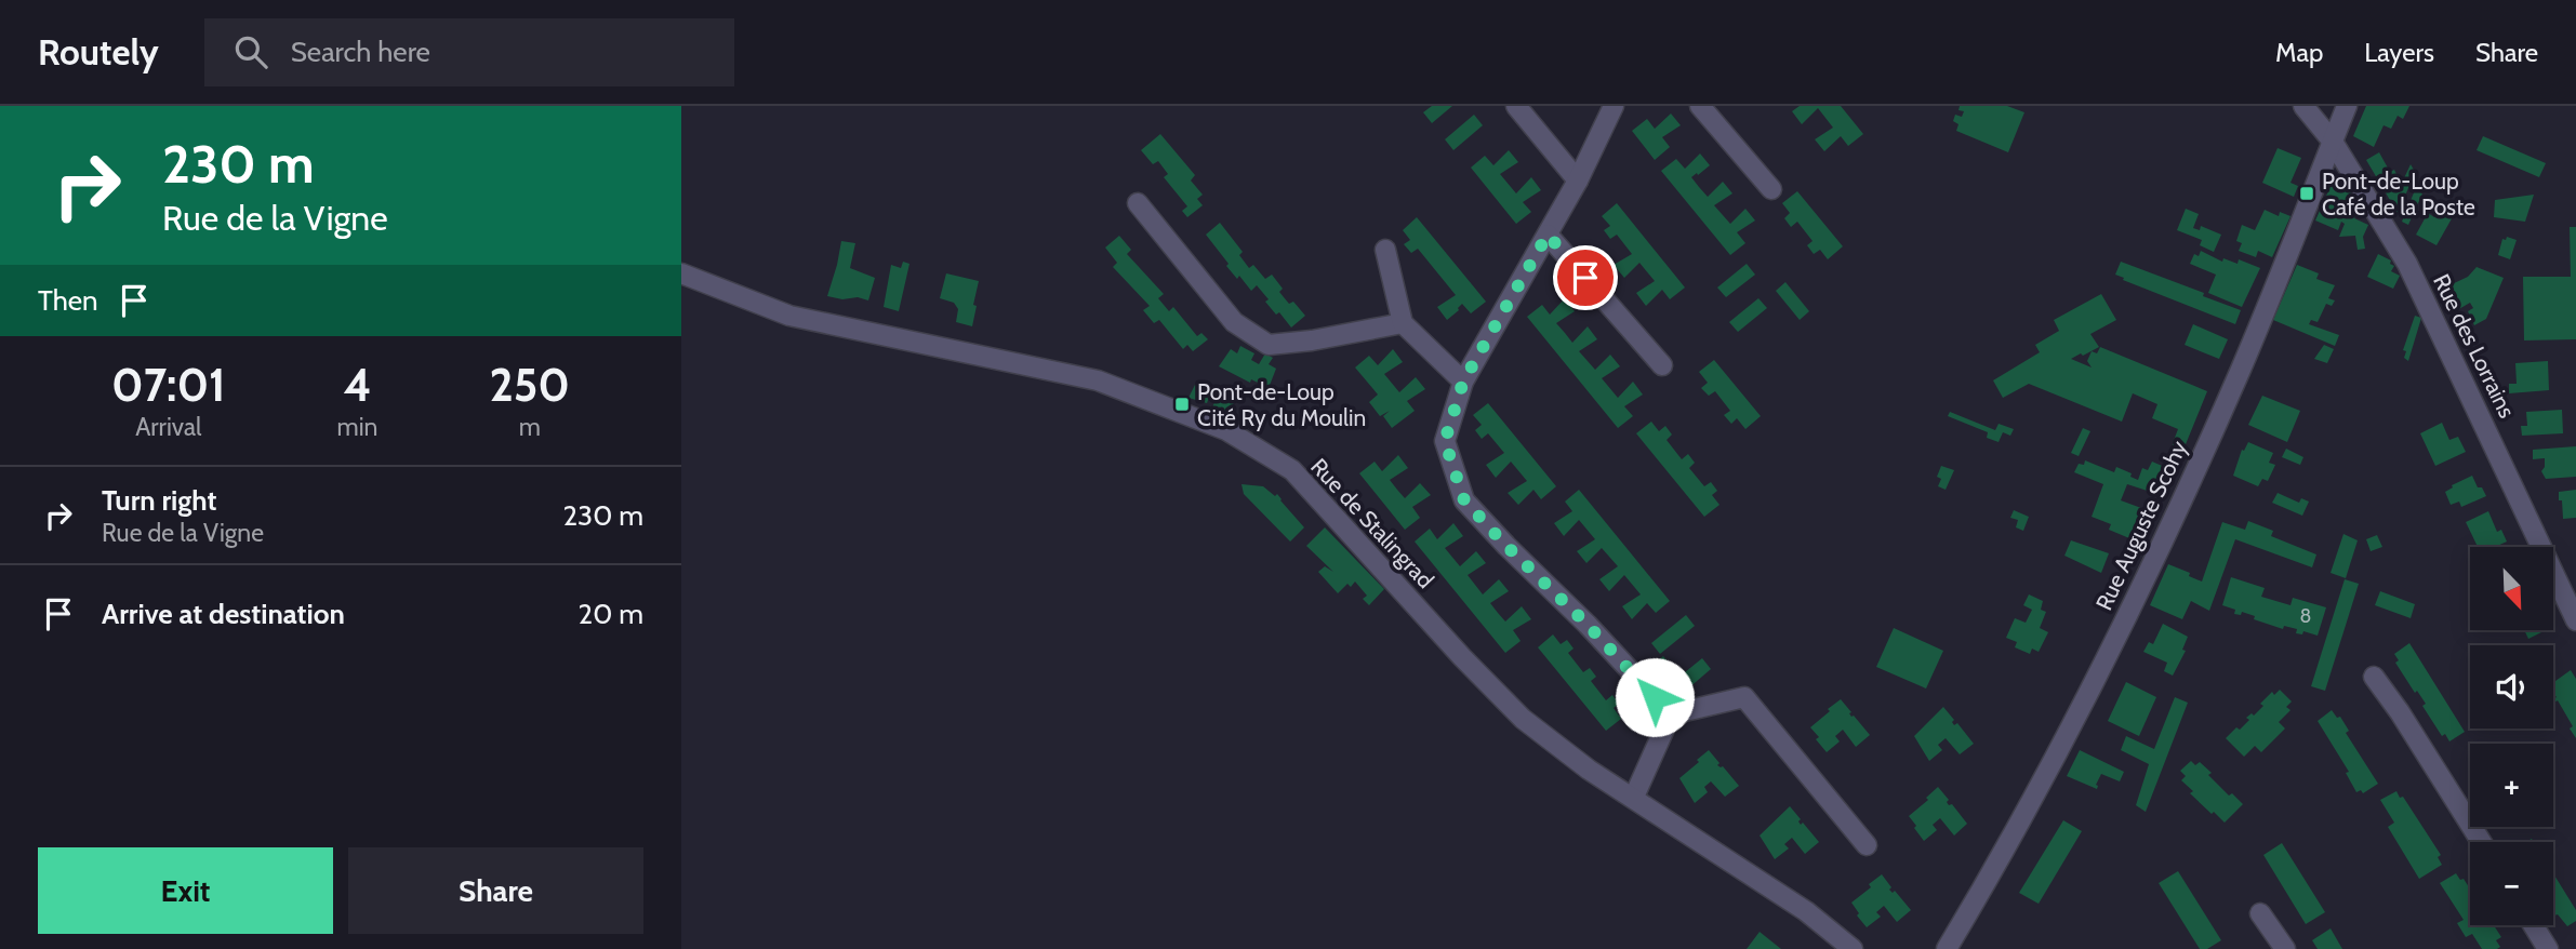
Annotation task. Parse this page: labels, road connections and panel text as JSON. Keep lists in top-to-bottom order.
{
  "streets": {
    "street": ["Rue des Lorrains", "Rue de Stalingrad", "Rue Auguste Scohy"]
  },
  "crossings": [
    ["Rue des Lorrains", "Rue Auguste Scohy"]
  ],
  "places": {
    "transit": ["Pont-de-Loup Café de la Poste", "Pont-de-Loup Cité Ry du Moulin"]
  },
  "house_numbers": ["8"],
  "north": "bottom right",
  "page": {
    "header": "Routely",
    "search": "Search here",
    "nav": ["Map", "Layers", "Share"],
    "turn": ["230 m", "Rue de la Vigne"],
    "then": "Then",
    "eta": [
      "07:01",
      "Arrival",
      "4",
      "min",
      "250",
      "m"
    ],
    "list": [
      {
        "name": "Turn right",
        "note": "Rue de la Vigne",
        "value": "230 m"
      },
      {
        "name": "Arrive at destination",
        "value": "20 m"
      }
    ],
    "map_buttons": ["+", "−"],
    "buttons": ["Exit", "Share"]
  }
}
